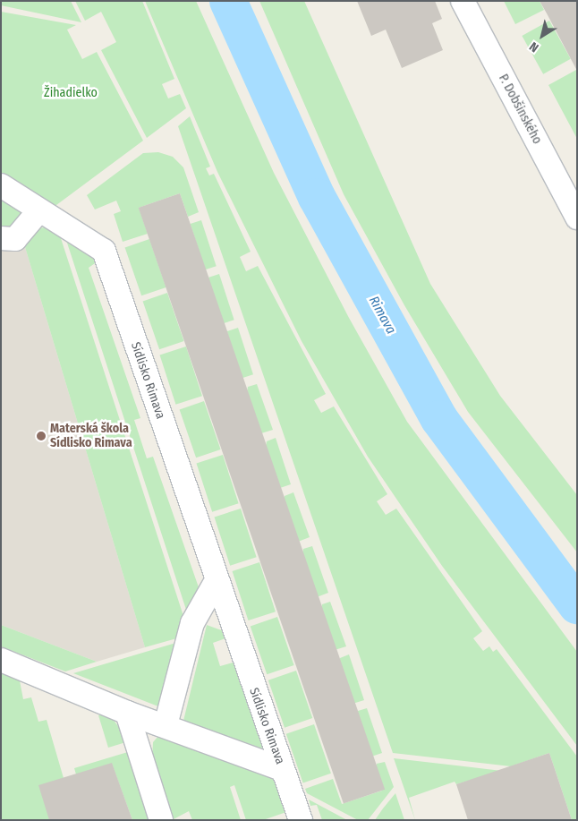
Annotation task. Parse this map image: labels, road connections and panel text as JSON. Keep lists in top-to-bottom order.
{
  "streets": {
    "street": ["P. Dobšinského", "Sídlisko Rimava"]
  },
  "water": ["Rimava"],
  "parks": ["Žihadielko"],
  "places": ["Materská škola Sídlisko Rimava"],
  "north": "bottom left"
}
